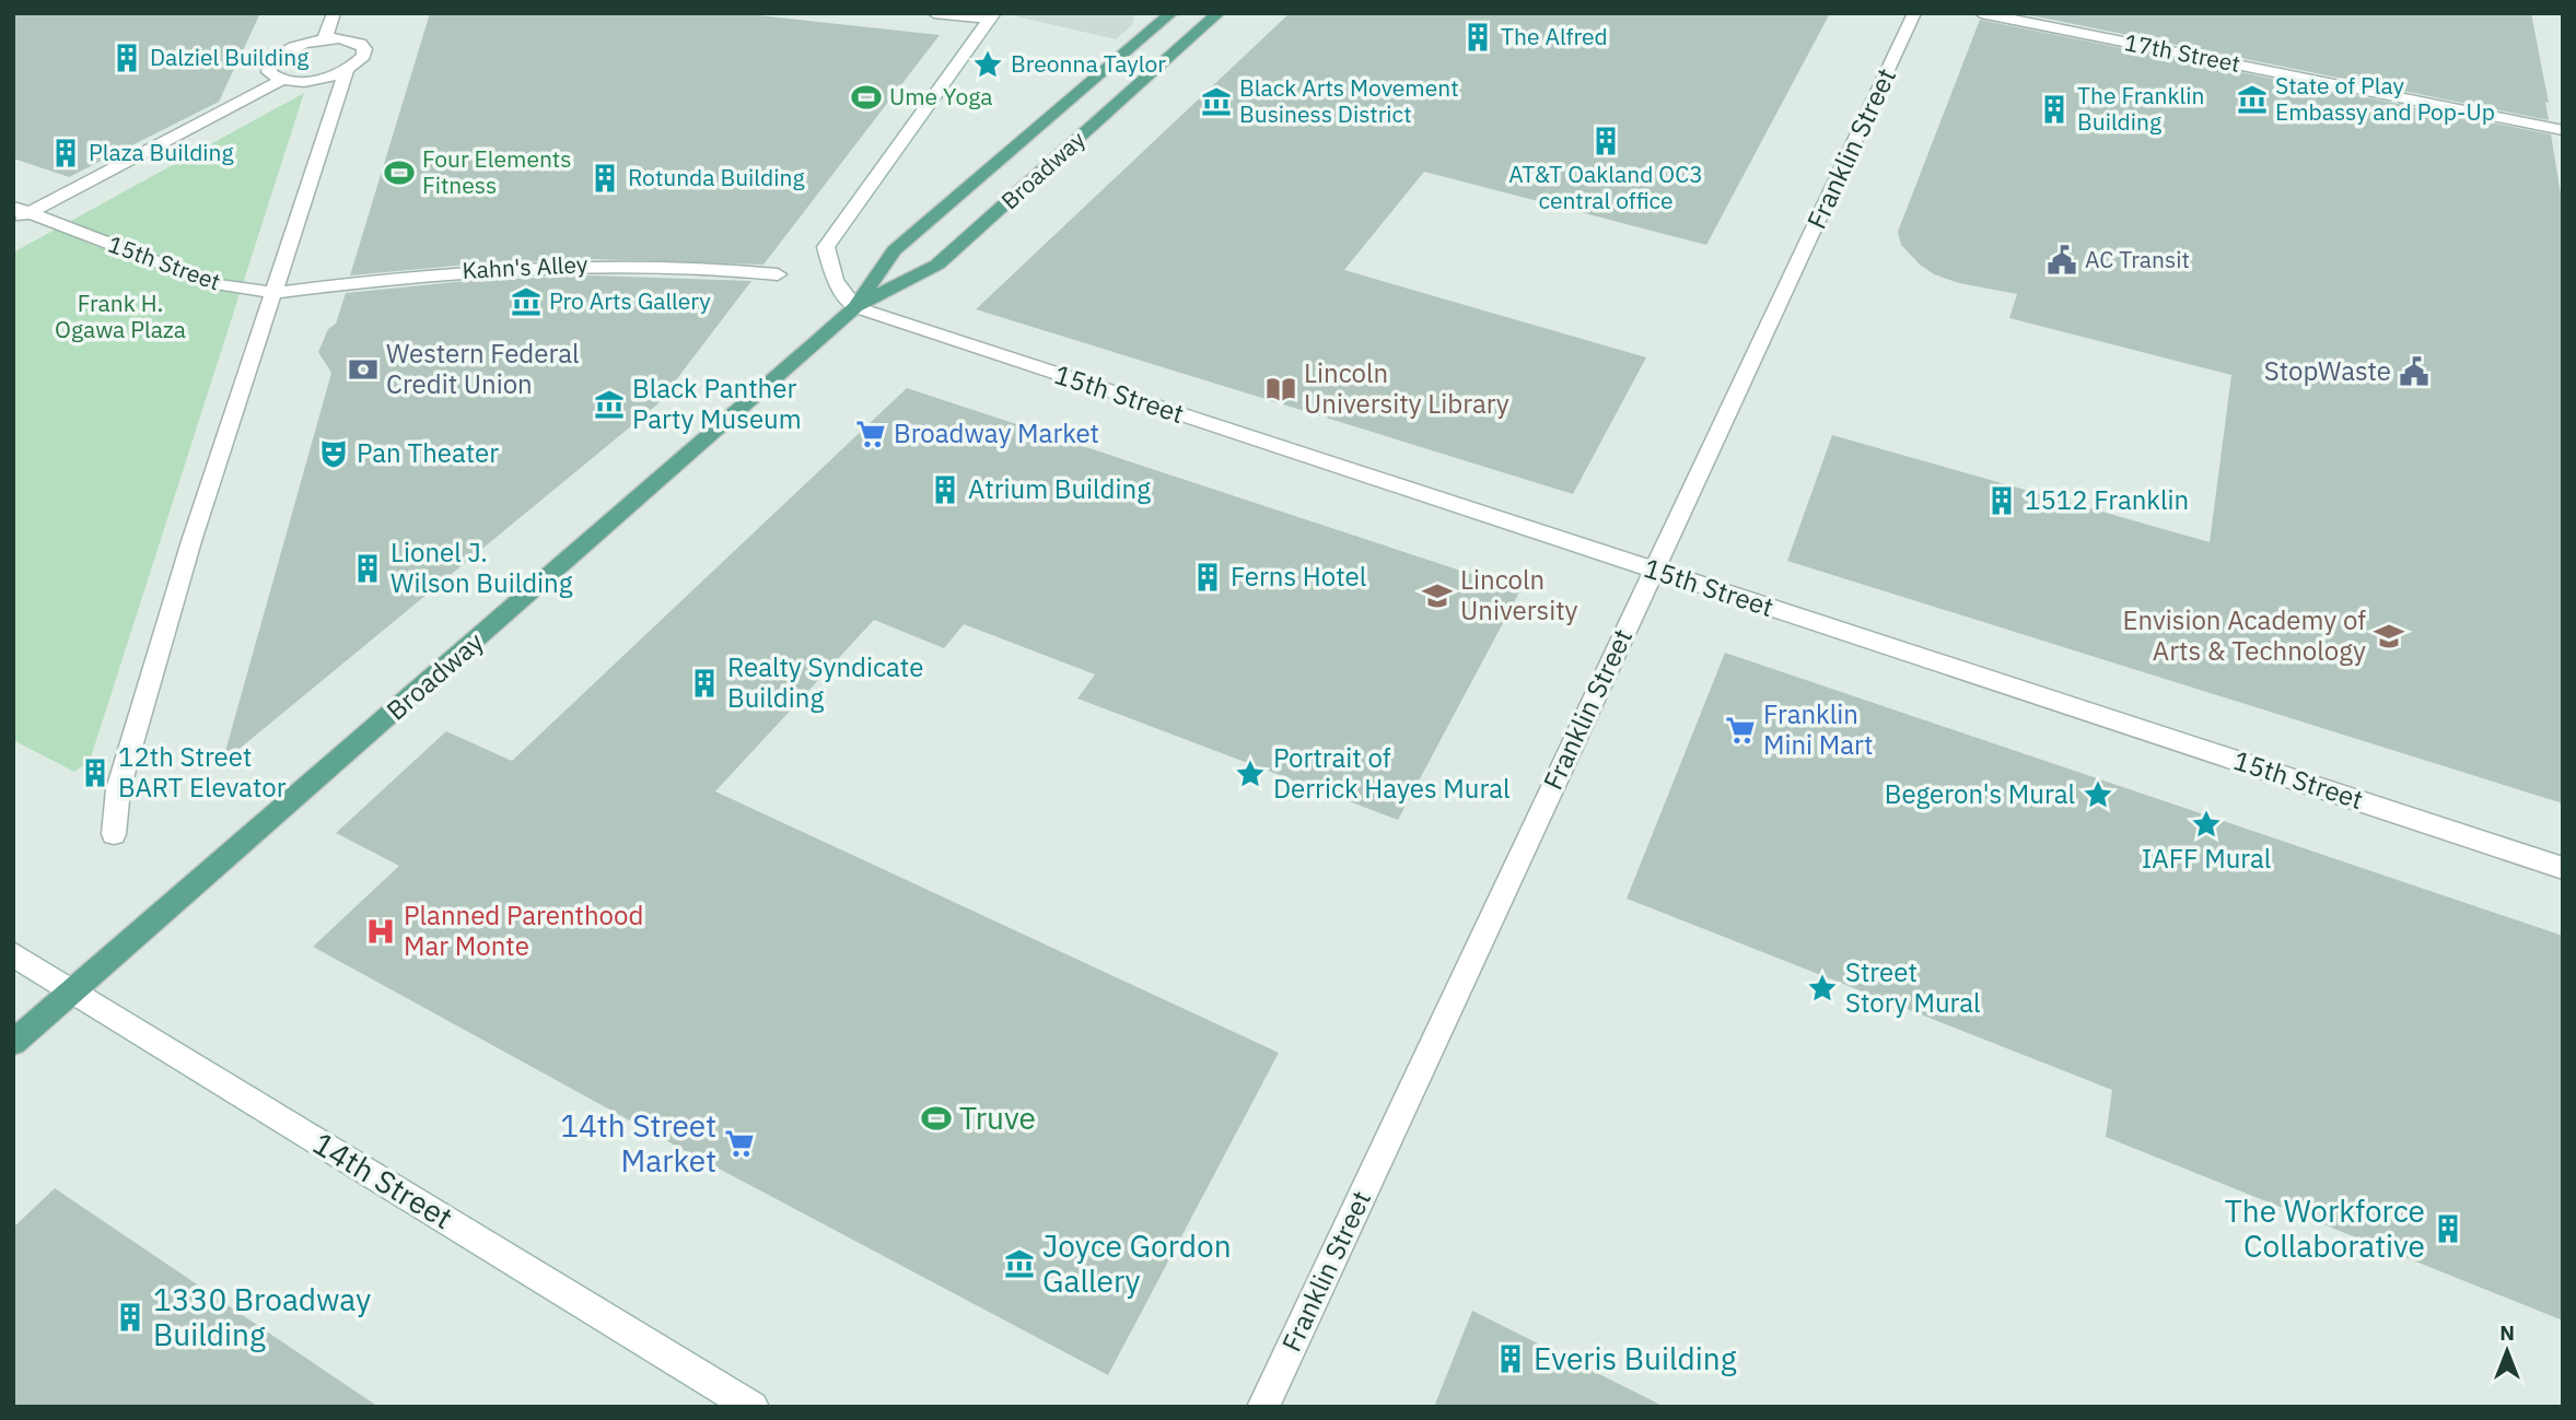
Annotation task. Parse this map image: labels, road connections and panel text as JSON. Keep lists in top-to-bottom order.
{
  "streets": {
    "main road": ["Broadway"],
    "street": [
      "17th Street",
      "Franklin Street",
      "15th Street",
      "Kahn's Alley",
      "14th Street"
    ]
  },
  "crossings": [
    ["Franklin Street", "15th Street"],
    ["Broadway", "15th Street"],
    ["Broadway", "14th Street"],
    ["15th Street", "Kahn's Alley"]
  ],
  "parks": ["Frank H. Ogawa Plaza"],
  "places": {
    "building": [
      "The Alfred",
      "Dalziel Building",
      "The Franklin Building",
      "AT&T Oakland OC3 central office",
      "Plaza Building",
      "Rotunda Building",
      "Atrium Building",
      "1512 Franklin",
      "Lionel J. Wilson Building",
      "Ferns Hotel",
      "Realty Syndicate Building",
      "12th Street BART Elevator",
      "The Workforce Collaborative",
      "1330 Broadway Building",
      "Everis Building"
    ],
    "place": [
      "Breonna Taylor",
      "Portrait of Derrick Hayes Mural",
      "Begeron's Mural",
      "IAFF Mural",
      "Street Story Mural"
    ],
    "sports": ["Ume Yoga", "Four Elements Fitness", "Truve"],
    "museum": [
      "State of Play Embassy and Pop-Up",
      "Black Arts Movement Business District",
      "Pro Arts Gallery",
      "Black Panther Party Museum",
      "Joyce Gordon Gallery"
    ],
    "public building": ["AC Transit", "StopWaste"],
    "bank": ["Western Federal Credit Union"],
    "library": ["Lincoln University Library"],
    "supermarket": ["Broadway Market", "Franklin Mini Mart", "14th Street Market"],
    "theatre": ["Pan Theater"],
    "school or university": ["Lincoln University", "Envision Academy of Arts & Technology"],
    "hospital": ["Planned Parenthood Mar Monte"]
  },
  "north": "top"
}
